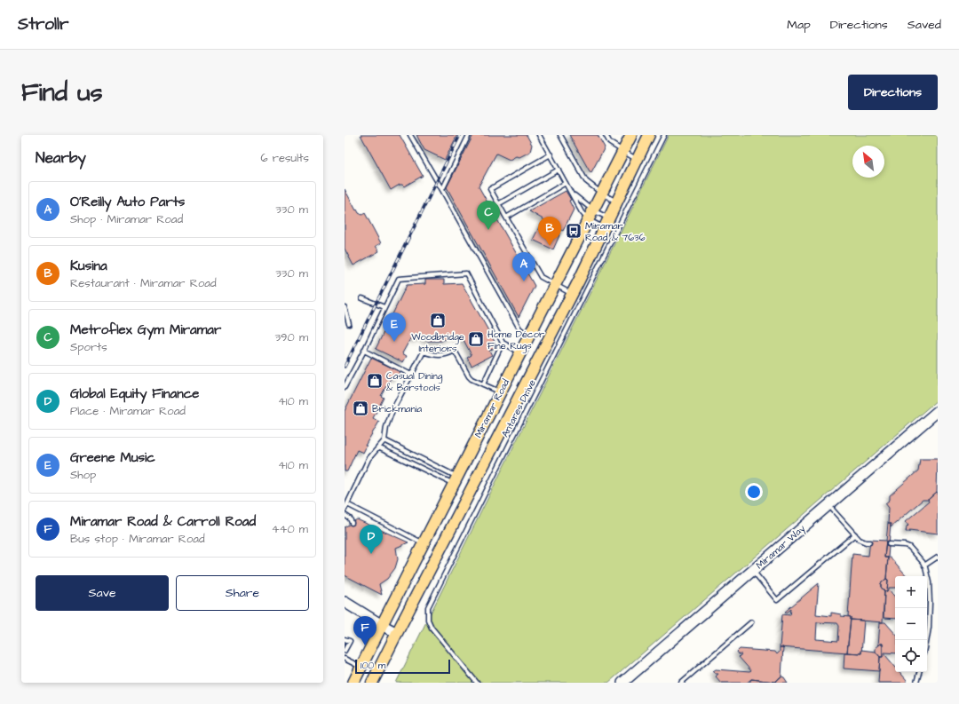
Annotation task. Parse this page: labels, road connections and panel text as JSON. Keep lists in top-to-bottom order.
{
  "streets": {
    "main road": ["Miramar Road"],
    "street": ["Miramar Way"],
    "lane": ["Antares Drive"]
  },
  "places": {
    "bus stop": ["Miramar Road & 7636"],
    "shop": [
      "Woodbridge Interiors",
      "Home Décor Fine Rugs",
      "Casual Dining & Barstools",
      "Brickmania"
    ]
  },
  "scale_bar": "100 m",
  "north": "top left",
  "page": {
    "header": "Strollr",
    "nav": ["Map", "Directions", "Saved"],
    "buttons": [
      "Directions",
      ["Save", "Share"]
    ],
    "title": "Find us",
    "heading": ["Nearby", "6 results"],
    "list": [
      {
        "mark": "A",
        "name": "O'Reilly Auto Parts",
        "note": "Shop · Miramar Road",
        "value": "330 m"
      },
      {
        "mark": "B",
        "name": "Kusina",
        "note": "Restaurant · Miramar Road",
        "value": "330 m"
      },
      {
        "mark": "C",
        "name": "Metroflex Gym Miramar",
        "note": "Sports",
        "value": "390 m"
      },
      {
        "mark": "D",
        "name": "Global Equity Finance",
        "note": "Place · Miramar Road",
        "value": "410 m"
      },
      {
        "mark": "E",
        "name": "Greene Music",
        "note": "Shop",
        "value": "410 m"
      },
      {
        "mark": "F",
        "name": "Miramar Road & Carroll Road",
        "note": "Bus stop · Miramar Road",
        "value": "440 m"
      }
    ],
    "pins": [
      "C",
      "B",
      "A",
      "E",
      "D",
      "F"
    ],
    "map_buttons": ["+", "−"],
    "scale": "100 m"
  }
}
